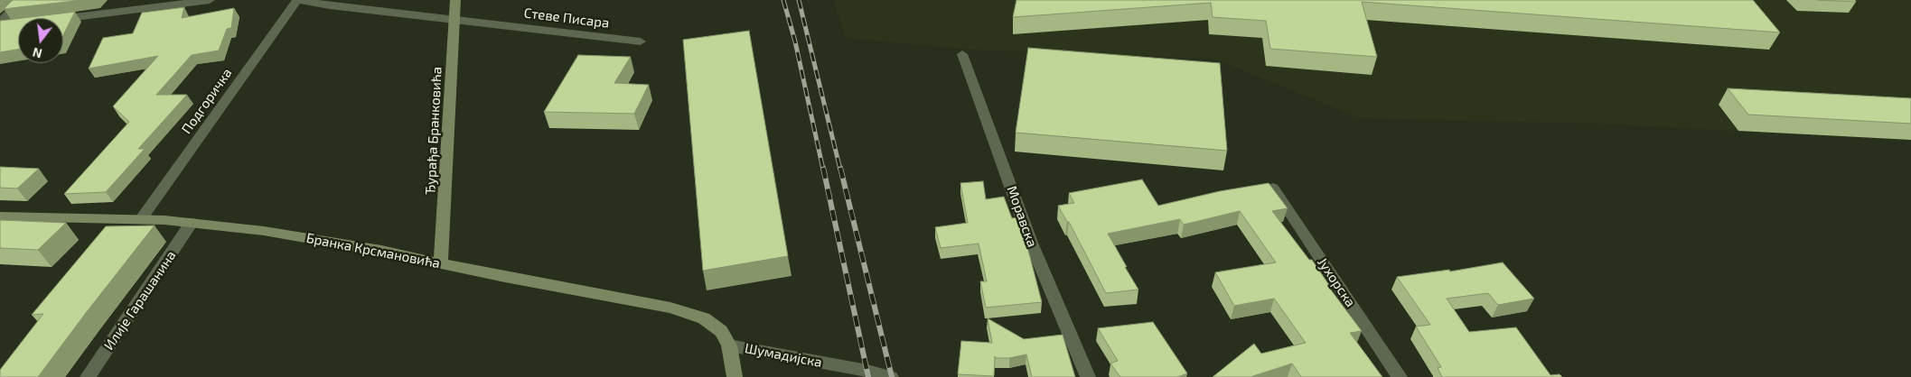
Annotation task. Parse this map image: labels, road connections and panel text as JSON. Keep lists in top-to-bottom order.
{
  "streets": {
    "main road": ["Ђурађа Бранковића", "Бранка Крсмановића"],
    "street": [
      "Стеве Писара",
      "Подгоричка",
      "Моравска",
      "Јухорска",
      "Илије Гарашанина",
      "Шумадијска"
    ]
  },
  "crossings": [
    ["Стеве Писара", "Подгоричка"],
    ["Стеве Писара", "Ђурађа Бранковића"],
    ["Подгоричка", "Бранка Крсмановића"],
    ["Ђурађа Бранковића", "Бранка Крсмановића"],
    ["Бранка Крсмановића", "Илије Гарашанина"],
    ["Бранка Крсмановића", "Шумадијска"]
  ],
  "north": "bottom"
}
